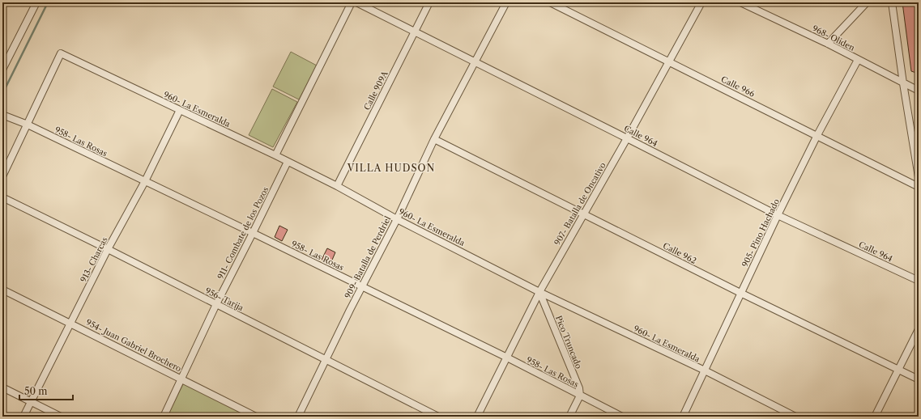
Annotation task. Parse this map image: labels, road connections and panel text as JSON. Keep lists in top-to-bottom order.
{
  "streets": {
    "street": [
      "968- Oliden",
      "Calle 966",
      "Calle 909A",
      "960- La Esmeralda",
      "Calle 964",
      "958- Las Rosas",
      "907- Batalla de Oncativo",
      "911- Combate de los Pozos",
      "905- Pino Hachado",
      "Calle 962",
      "909- Batalla de Perdriel",
      "913- Charcas",
      "956- Tarija",
      "Pico Truncado",
      "954- Juan Gabriel Brochero"
    ]
  },
  "crossings": [
    ["968- Oliden", "905- Pino Hachado"],
    ["Calle 966", "907- Batalla de Oncativo"],
    ["Calle 966", "905- Pino Hachado"],
    ["Calle 909A", "960- La Esmeralda"],
    ["Calle 909A", "Calle 964"],
    ["960- La Esmeralda", "958- Las Rosas"],
    ["960- La Esmeralda", "907- Batalla de Oncativo"],
    ["960- La Esmeralda", "911- Combate de los Pozos"],
    ["960- La Esmeralda", "905- Pino Hachado"],
    ["960- La Esmeralda", "909- Batalla de Perdriel"],
    ["960- La Esmeralda", "913- Charcas"],
    ["960- La Esmeralda", "Pico Truncado"],
    ["Calle 964", "907- Batalla de Oncativo"],
    ["Calle 964", "905- Pino Hachado"],
    ["Calle 964", "909- Batalla de Perdriel"],
    ["958- Las Rosas", "907- Batalla de Oncativo"],
    ["958- Las Rosas", "911- Combate de los Pozos"],
    ["958- Las Rosas", "909- Batalla de Perdriel"],
    ["958- Las Rosas", "913- Charcas"],
    ["958- Las Rosas", "Pico Truncado"],
    ["907- Batalla de Oncativo", "Calle 962"],
    ["907- Batalla de Oncativo", "Pico Truncado"],
    ["911- Combate de los Pozos", "956- Tarija"],
    ["911- Combate de los Pozos", "954- Juan Gabriel Brochero"],
    ["905- Pino Hachado", "Calle 962"],
    ["Calle 962", "909- Batalla de Perdriel"],
    ["909- Batalla de Perdriel", "956- Tarija"],
    ["913- Charcas", "956- Tarija"],
    ["913- Charcas", "954- Juan Gabriel Brochero"]
  ],
  "districts": ["VILLA HUDSON"],
  "scale_bar": "50 m"
}
